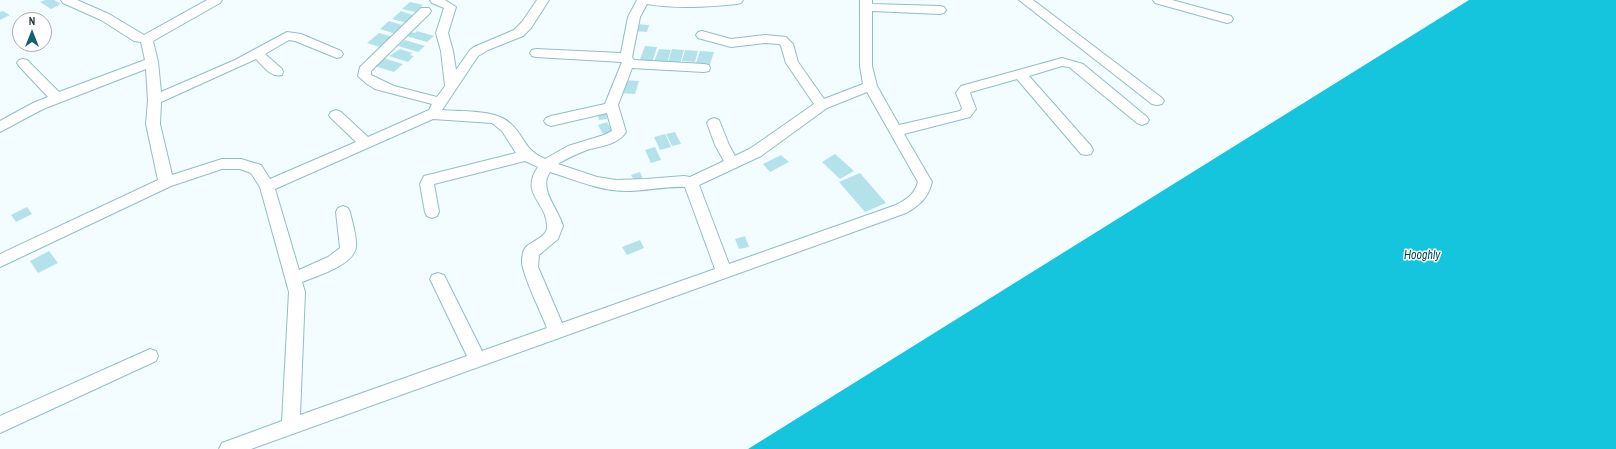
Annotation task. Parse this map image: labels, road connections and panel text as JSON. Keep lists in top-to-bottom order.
{
  "water": ["Hooghly"],
  "north": "top"
}
